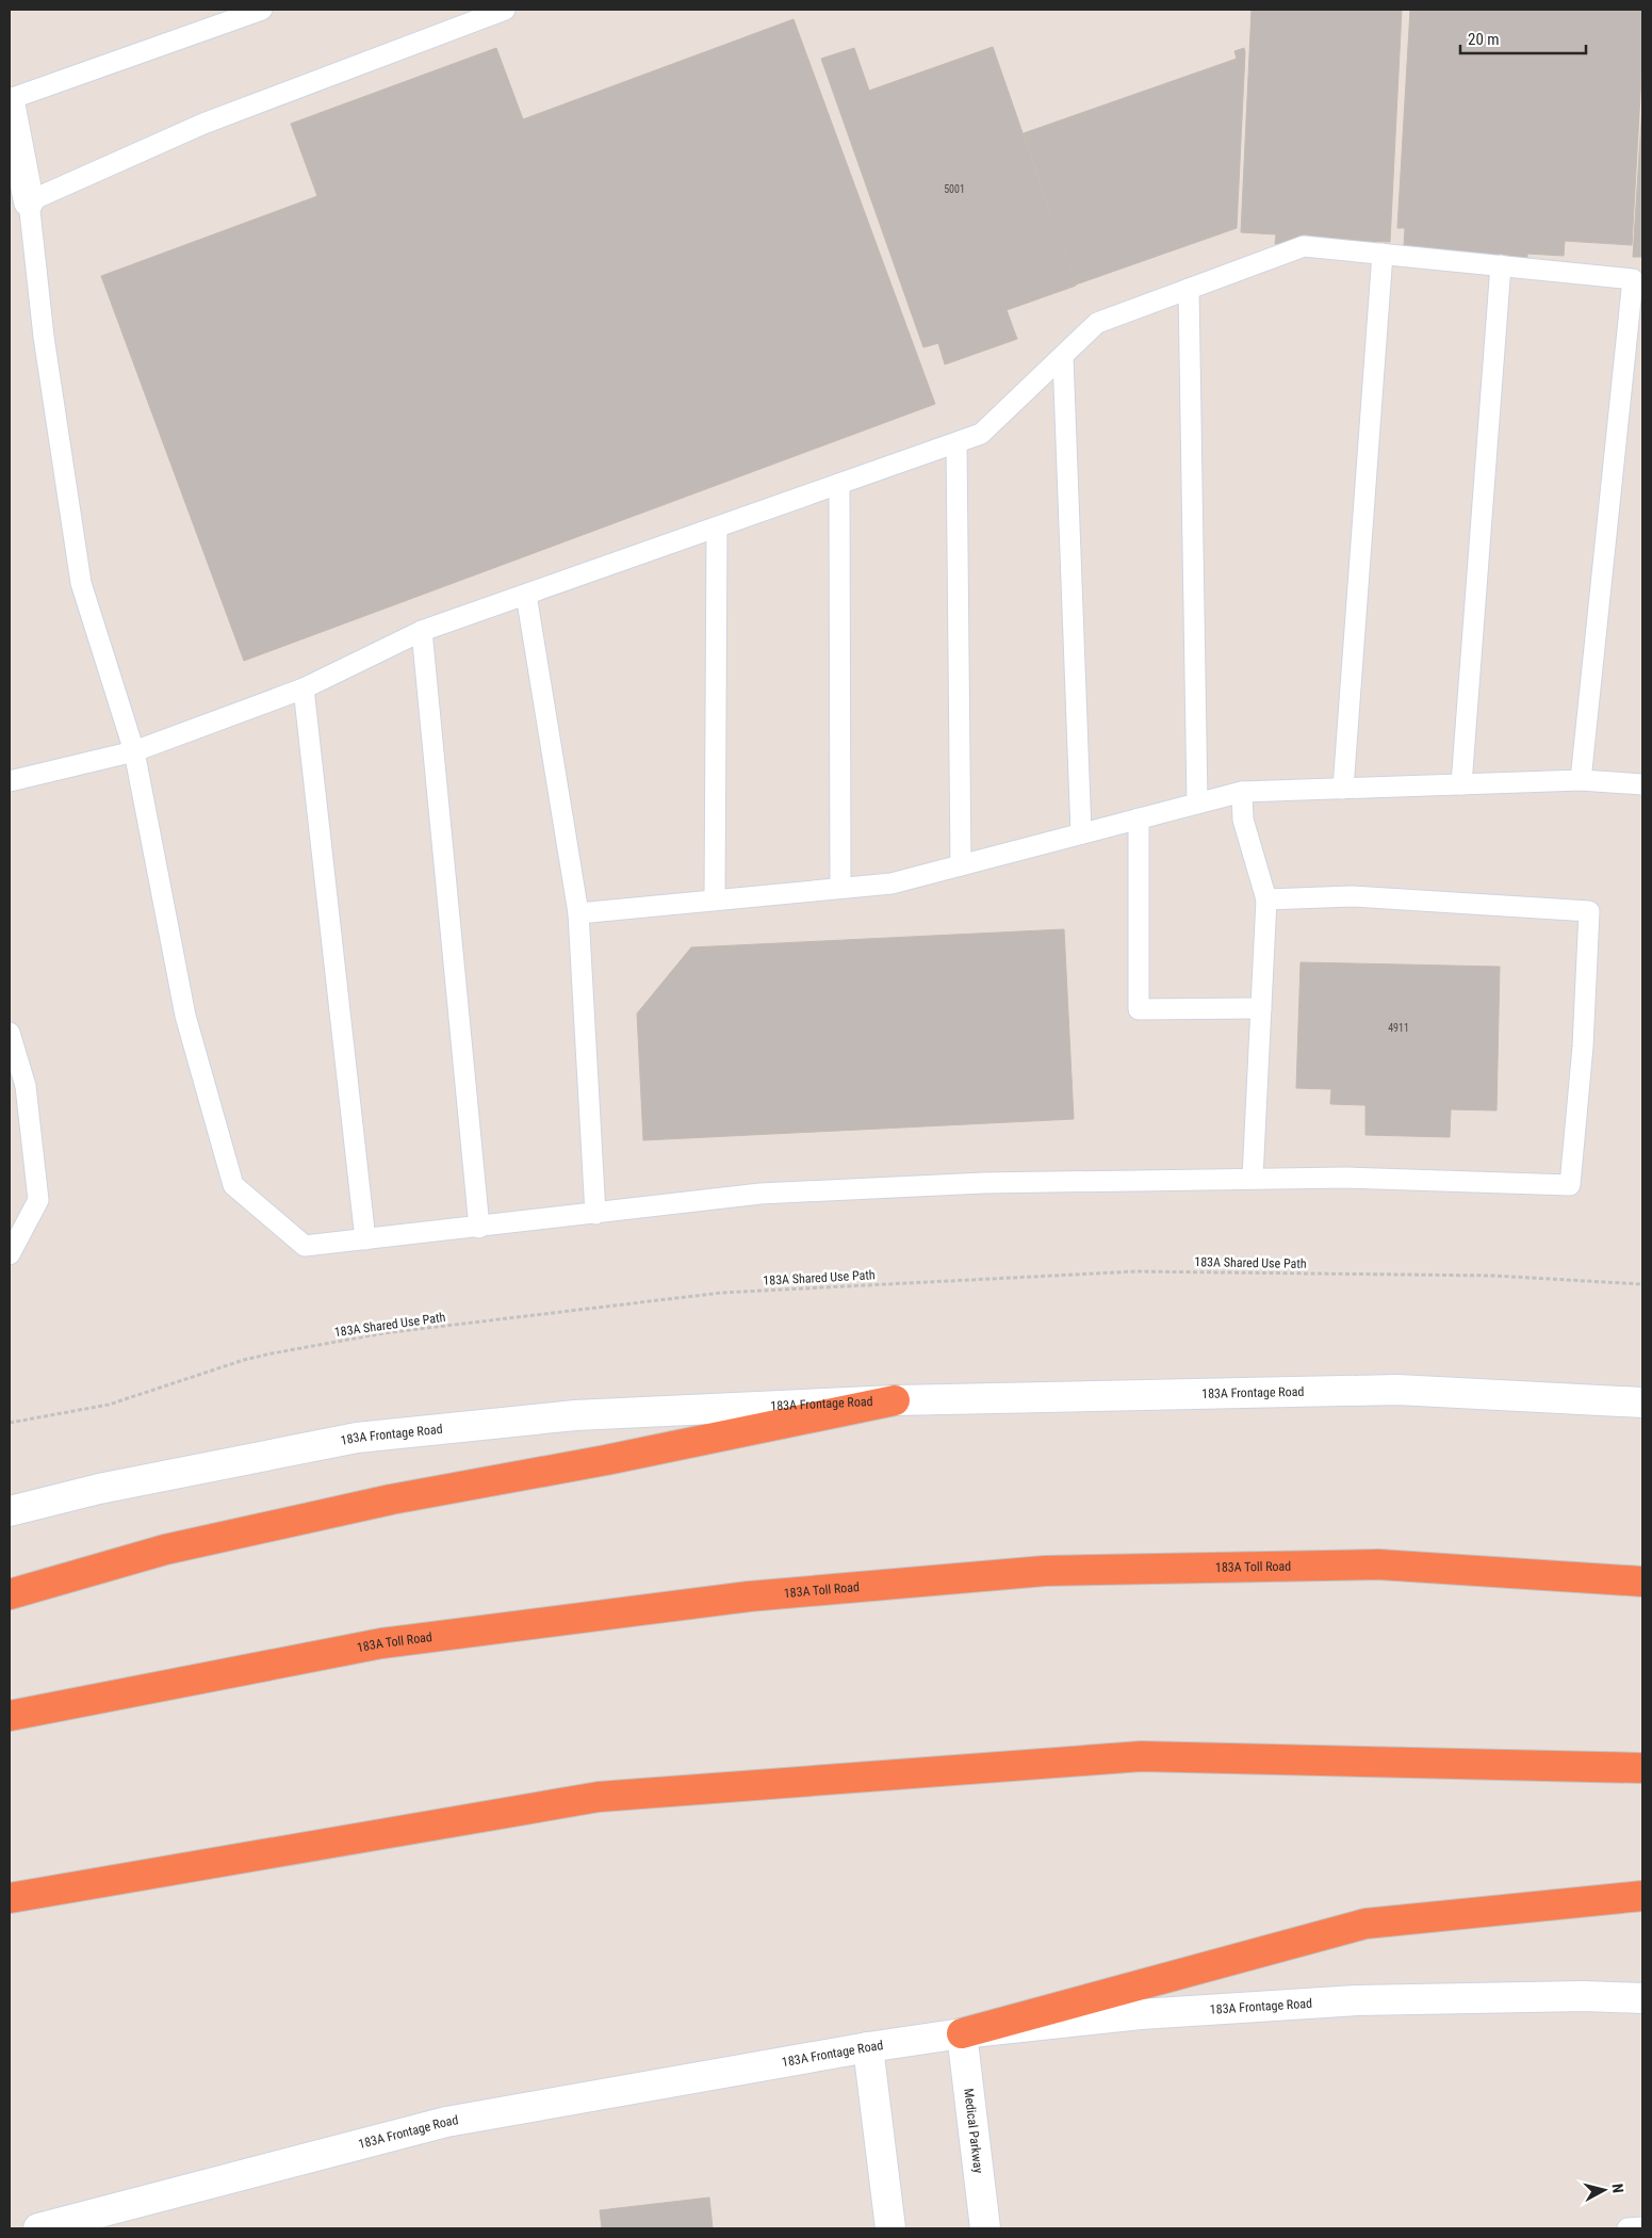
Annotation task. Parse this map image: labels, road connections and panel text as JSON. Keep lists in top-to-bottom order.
{
  "streets": {
    "highway": ["183A Toll Road"],
    "main road": ["183A Frontage Road", "Medical Parkway"],
    "path": ["183A Shared Use Path"]
  },
  "crossings": [
    ["183A Frontage Road", "Medical Parkway"]
  ],
  "house_numbers": ["5001", "4911"],
  "scale_bar": "20 m",
  "north": "right"
}
